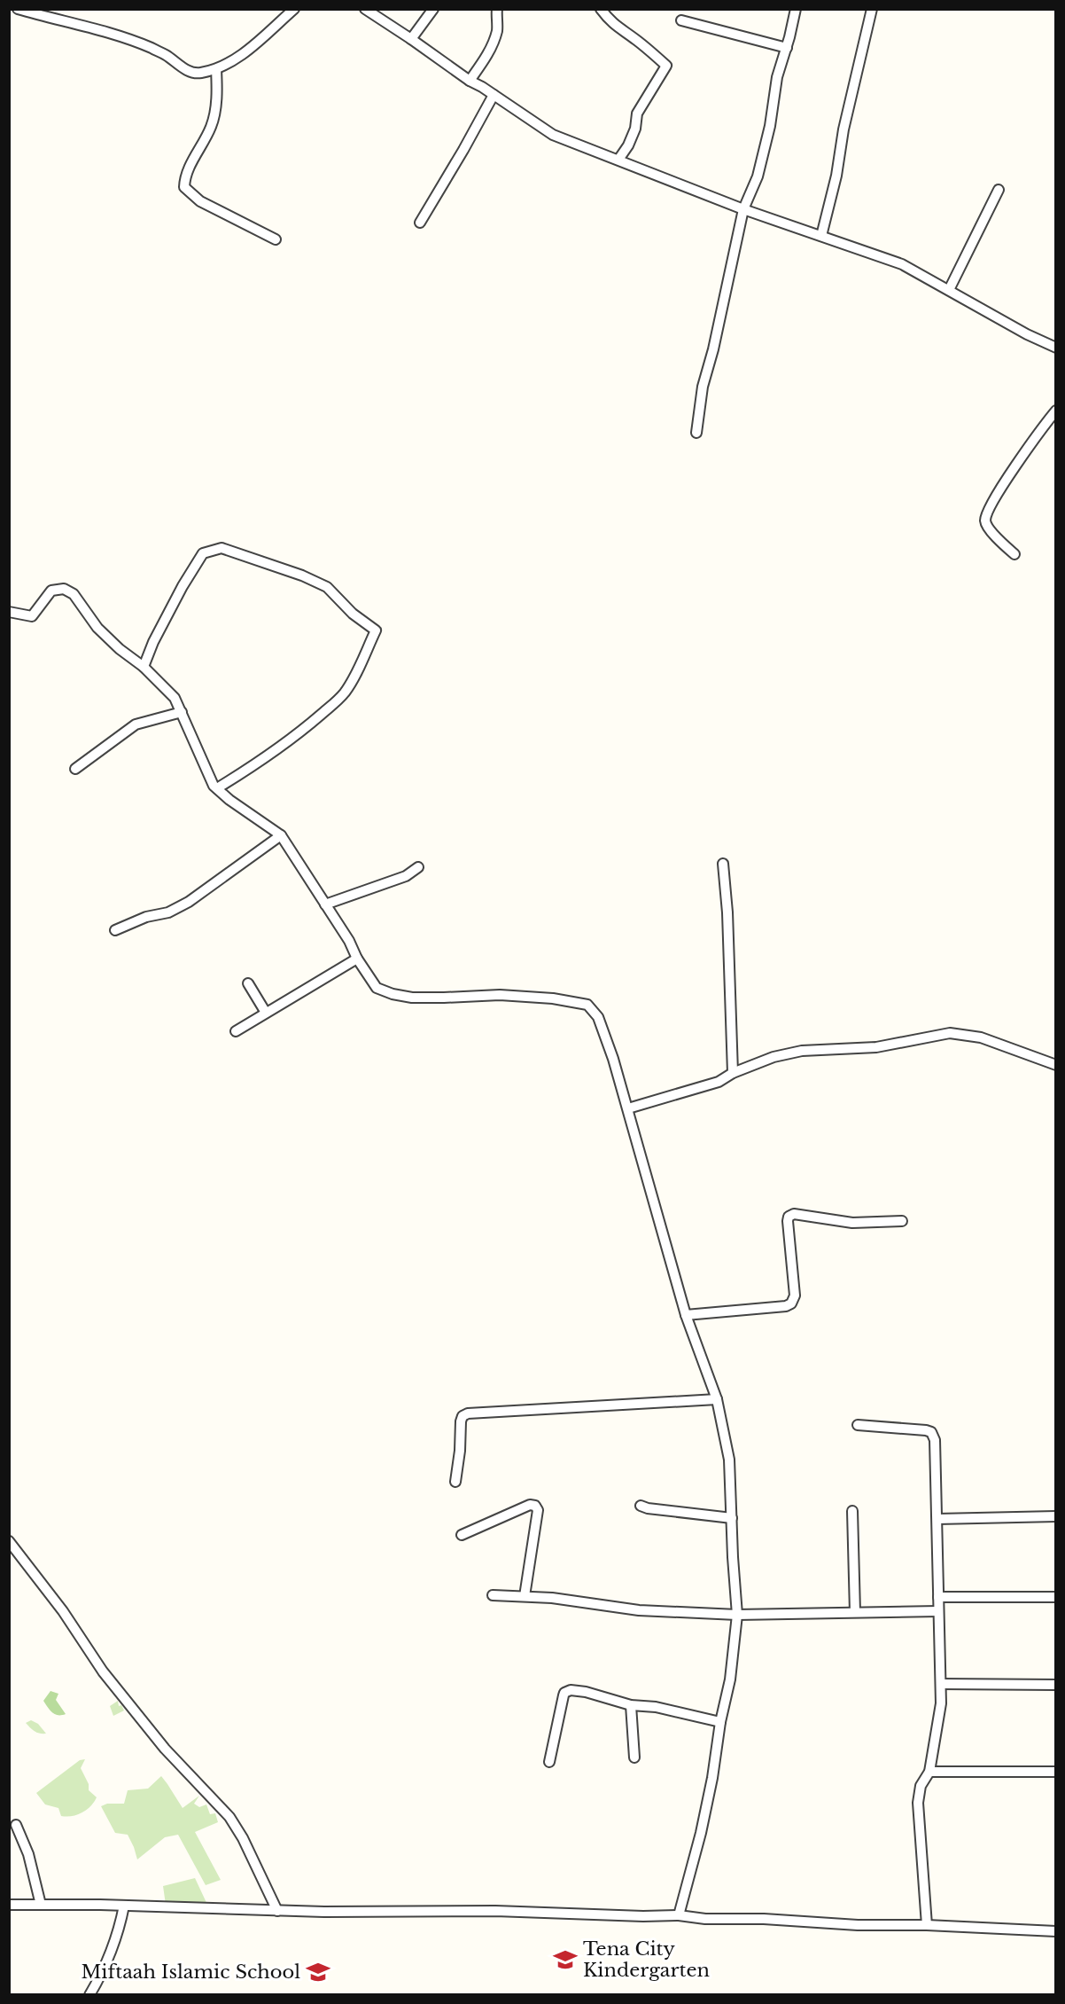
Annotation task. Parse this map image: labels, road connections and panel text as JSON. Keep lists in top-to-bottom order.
{
  "places": {
    "school or university": ["Tena City Kindergarten", "Miftaah Islamic School"]
  }
}
